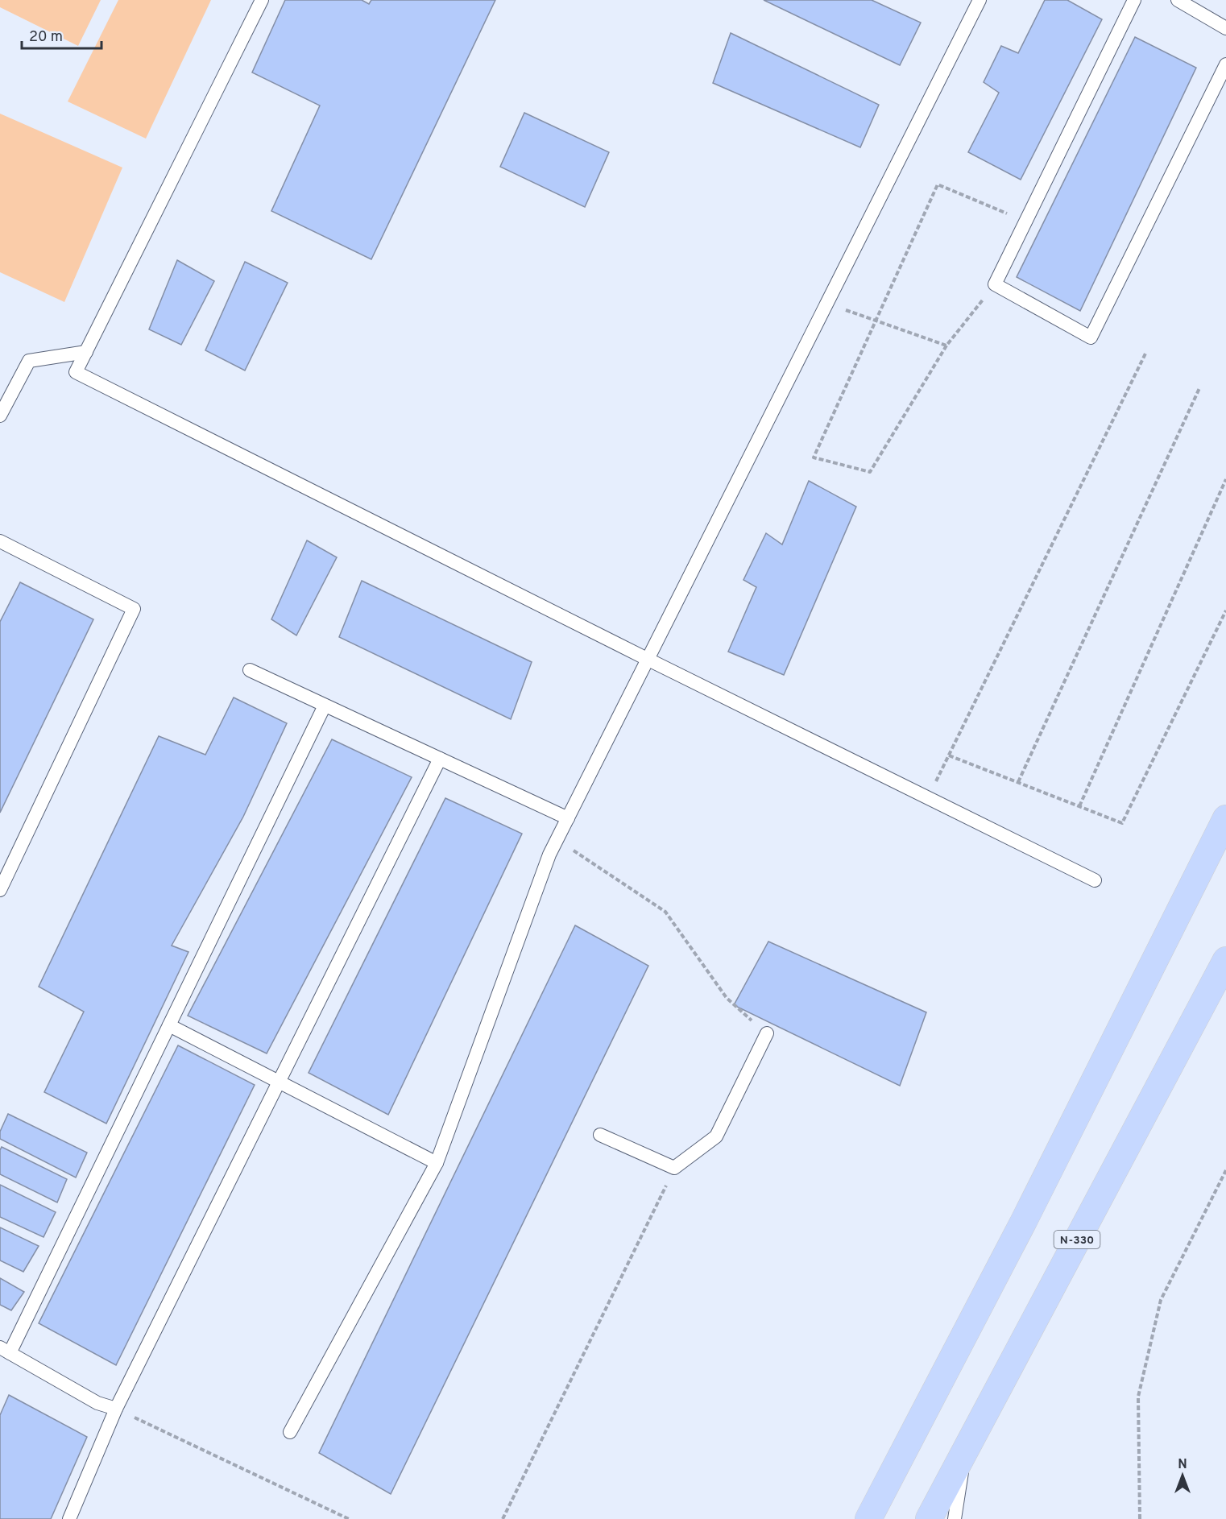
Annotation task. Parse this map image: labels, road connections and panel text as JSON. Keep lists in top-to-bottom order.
{
  "streets": {
    "highway": ["N-330"]
  },
  "scale_bar": "20 m",
  "north": "top"
}
